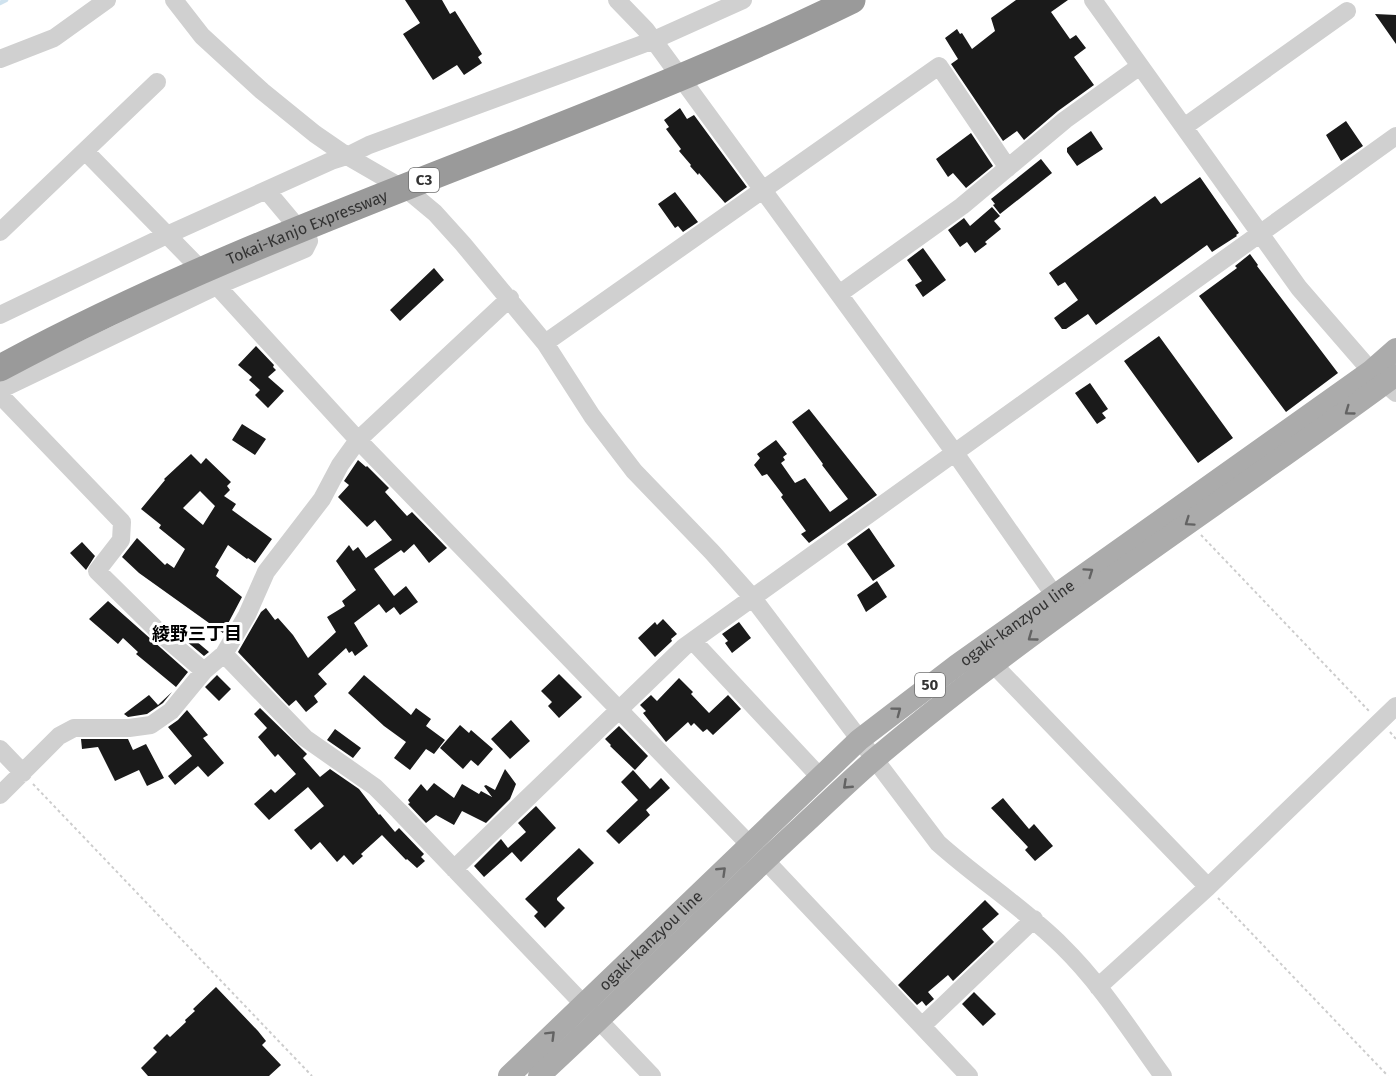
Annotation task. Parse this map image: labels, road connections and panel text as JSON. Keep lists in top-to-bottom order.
{
  "streets": {
    "highway": ["C3", "Tokai-Kanjo Expressway"],
    "main road": ["ogaki-kanzyou line", "50"]
  },
  "districts": ["綾野三丁目"]
}
